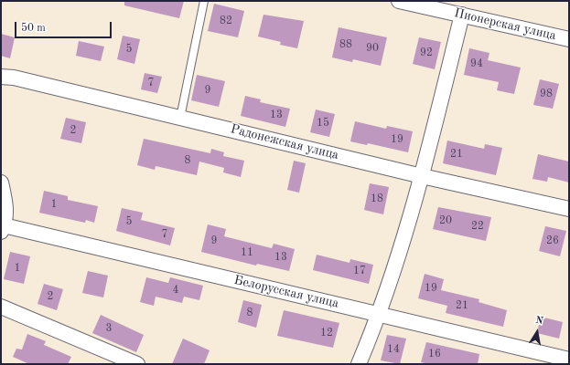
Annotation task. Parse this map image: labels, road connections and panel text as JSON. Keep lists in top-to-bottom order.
{
  "streets": {
    "street": ["Пионерская улица", "Радонежская улица", "Белорусская улица"]
  },
  "house_numbers": [
    "82",
    "88",
    "90",
    "5",
    "92",
    "94",
    "7",
    "9",
    "98",
    "13",
    "15",
    "2",
    "19",
    "21",
    "8",
    "18",
    "1",
    "20",
    "5",
    "22",
    "7",
    "9",
    "26",
    "11",
    "13",
    "1",
    "17",
    "19",
    "4",
    "2",
    "21",
    "8",
    "3",
    "12",
    "14",
    "16"
  ],
  "scale_bar": "50 m",
  "north": "top"
}
